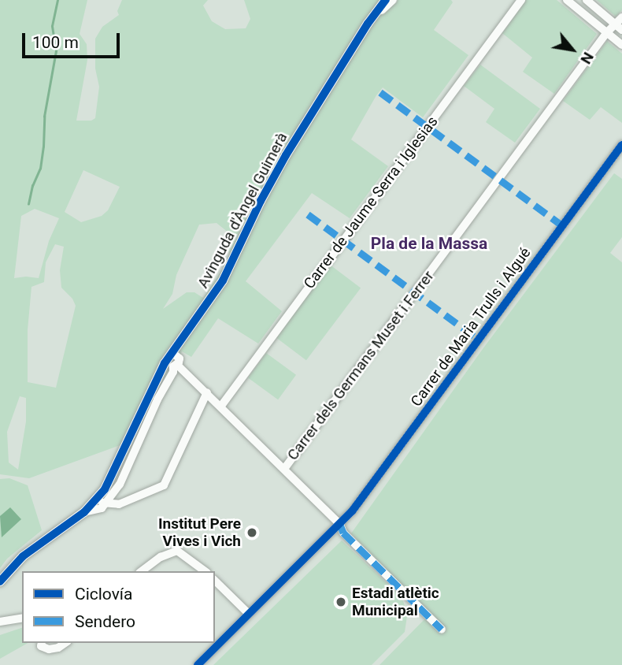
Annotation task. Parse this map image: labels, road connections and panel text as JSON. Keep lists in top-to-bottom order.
{
  "streets": {
    "street": [
      "Carrer de Jaume Serra i Iglesias",
      "Avinguda d'Àngel Guimerà",
      "Carrer de Maria Trulls i Algué",
      "Carrer dels Germans Muset i Ferrer"
    ]
  },
  "districts": ["Pla de la Massa"],
  "places": ["Institut Pere Vives i Vich", "Estadi atlètic Municipal"],
  "legend": ["Ciclovía", "Sendero"],
  "scale_bar": "100 m",
  "north": "bottom right"
}
